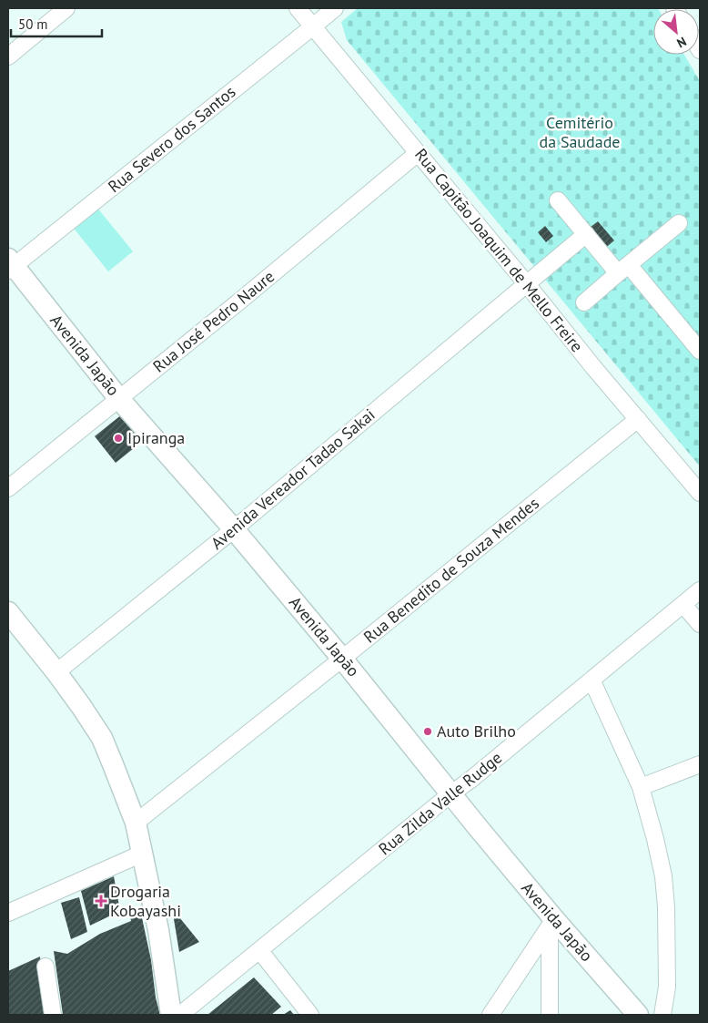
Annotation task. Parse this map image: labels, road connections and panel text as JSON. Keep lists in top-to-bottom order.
{
  "streets": {
    "main road": ["Avenida Japão"],
    "street": [
      "Rua Severo dos Santos",
      "Rua Capitão Joaquim de Mello Freire",
      "Rua José Pedro Naure",
      "Avenida Vereador Tadao Sakai",
      "Rua Benedito de Souza Mendes",
      "Rua Zilda Valle Rudge"
    ]
  },
  "crossings": [
    ["Rua Severo dos Santos", "Rua Capitão Joaquim de Mello Freire"],
    ["Rua Severo dos Santos", "Avenida Japão"],
    ["Rua Capitão Joaquim de Mello Freire", "Rua José Pedro Naure"],
    ["Rua Capitão Joaquim de Mello Freire", "Avenida Vereador Tadao Sakai"],
    ["Rua Capitão Joaquim de Mello Freire", "Rua Benedito de Souza Mendes"],
    ["Rua José Pedro Naure", "Avenida Japão"],
    ["Avenida Japão", "Avenida Vereador Tadao Sakai"],
    ["Avenida Japão", "Rua Benedito de Souza Mendes"],
    ["Avenida Japão", "Rua Zilda Valle Rudge"]
  ],
  "parks": ["Cemitério da Saudade"],
  "places": {
    "other": ["Ipiranga", "Auto Brilho"],
    "health": ["Drogaria Kobayashi"]
  },
  "scale_bar": "50 m",
  "north": "bottom right"
}
